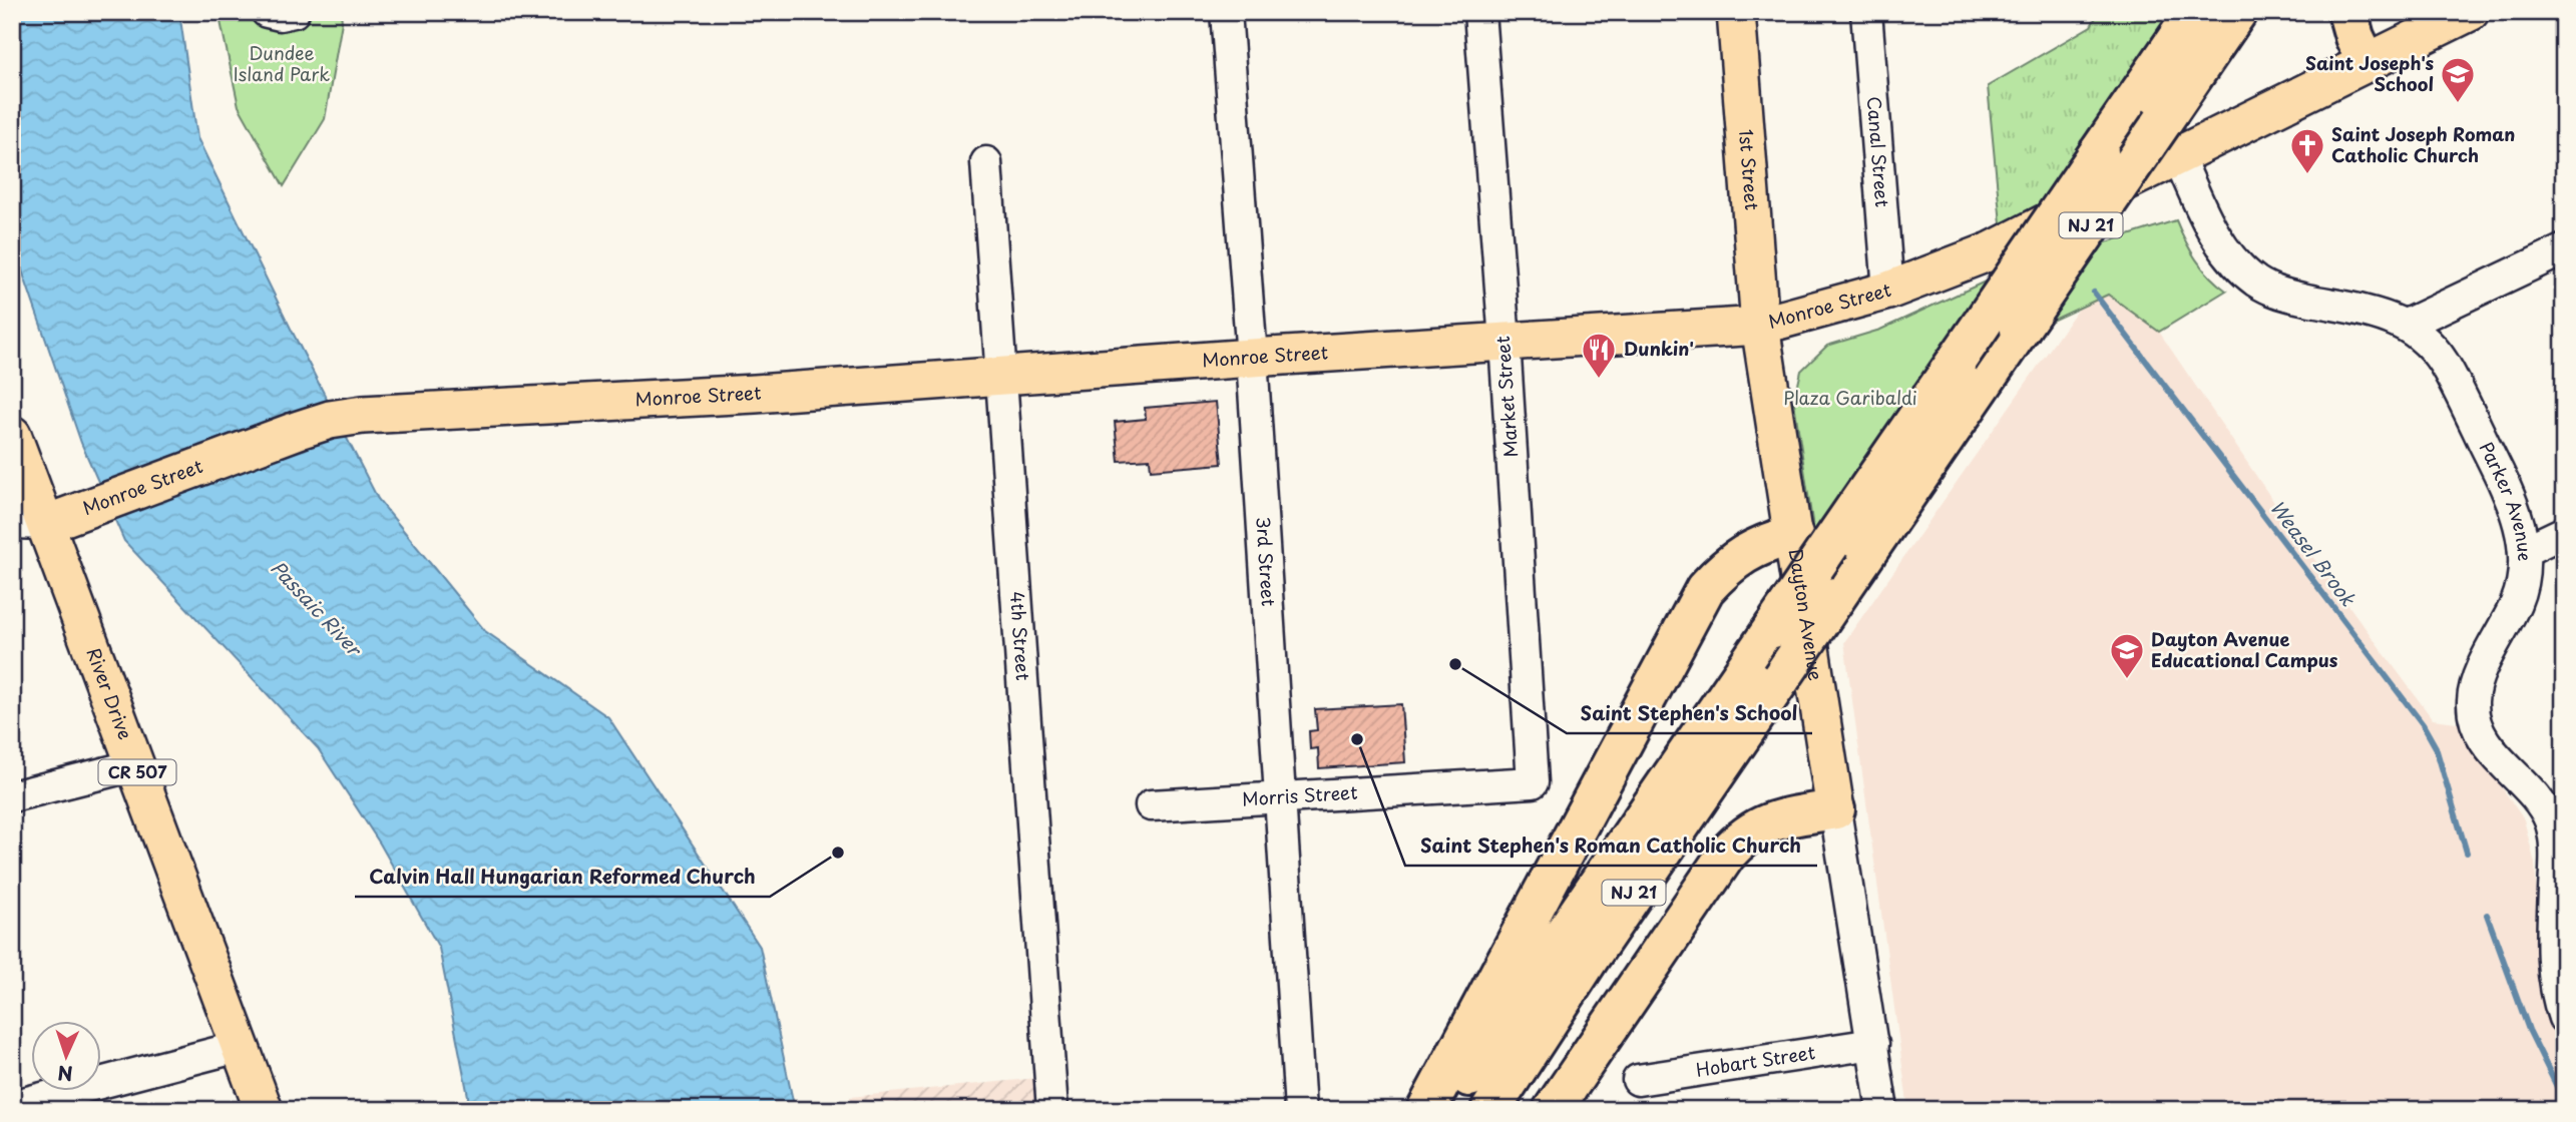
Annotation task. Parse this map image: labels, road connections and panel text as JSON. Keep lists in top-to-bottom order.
{
  "streets": {
    "highway": ["NJ 21"],
    "main road": [
      "1st Street",
      "Monroe Street",
      "Dayton Avenue",
      "River Drive",
      "CR 507"
    ],
    "street": [
      "Canal Street",
      "Market Street",
      "Parker Avenue",
      "3rd Street",
      "4th Street",
      "Morris Street",
      "Hobart Street"
    ]
  },
  "crossings": [
    ["Canal Street", "Monroe Street"],
    ["1st Street", "Monroe Street"],
    ["1st Street", "Dayton Avenue"],
    ["NJ 21", "Monroe Street"],
    ["NJ 21", "Parker Avenue"],
    ["Monroe Street", "Market Street"],
    ["Monroe Street", "Parker Avenue"],
    ["Monroe Street", "3rd Street"],
    ["Monroe Street", "Dayton Avenue"],
    ["Monroe Street", "4th Street"],
    ["Monroe Street", "River Drive"],
    ["Market Street", "Morris Street"],
    ["3rd Street", "Morris Street"],
    ["Dayton Avenue", "Hobart Street"]
  ],
  "water": ["Weasel Brook", "Passaic River"],
  "parks": ["Dundee Island Park", "Plaza Garibaldi"],
  "places": {
    "school or university": ["Saint Joseph's School", "Dayton Avenue Educational Campus"],
    "church": ["Saint Joseph Roman Catholic Church"],
    "restaurant": ["Dunkin'"],
    "other": ["Saint Stephen's School", "Saint Stephen's Roman Catholic Church", "Calvin Hall Hungarian Reformed Church"]
  },
  "north": "bottom"
}
